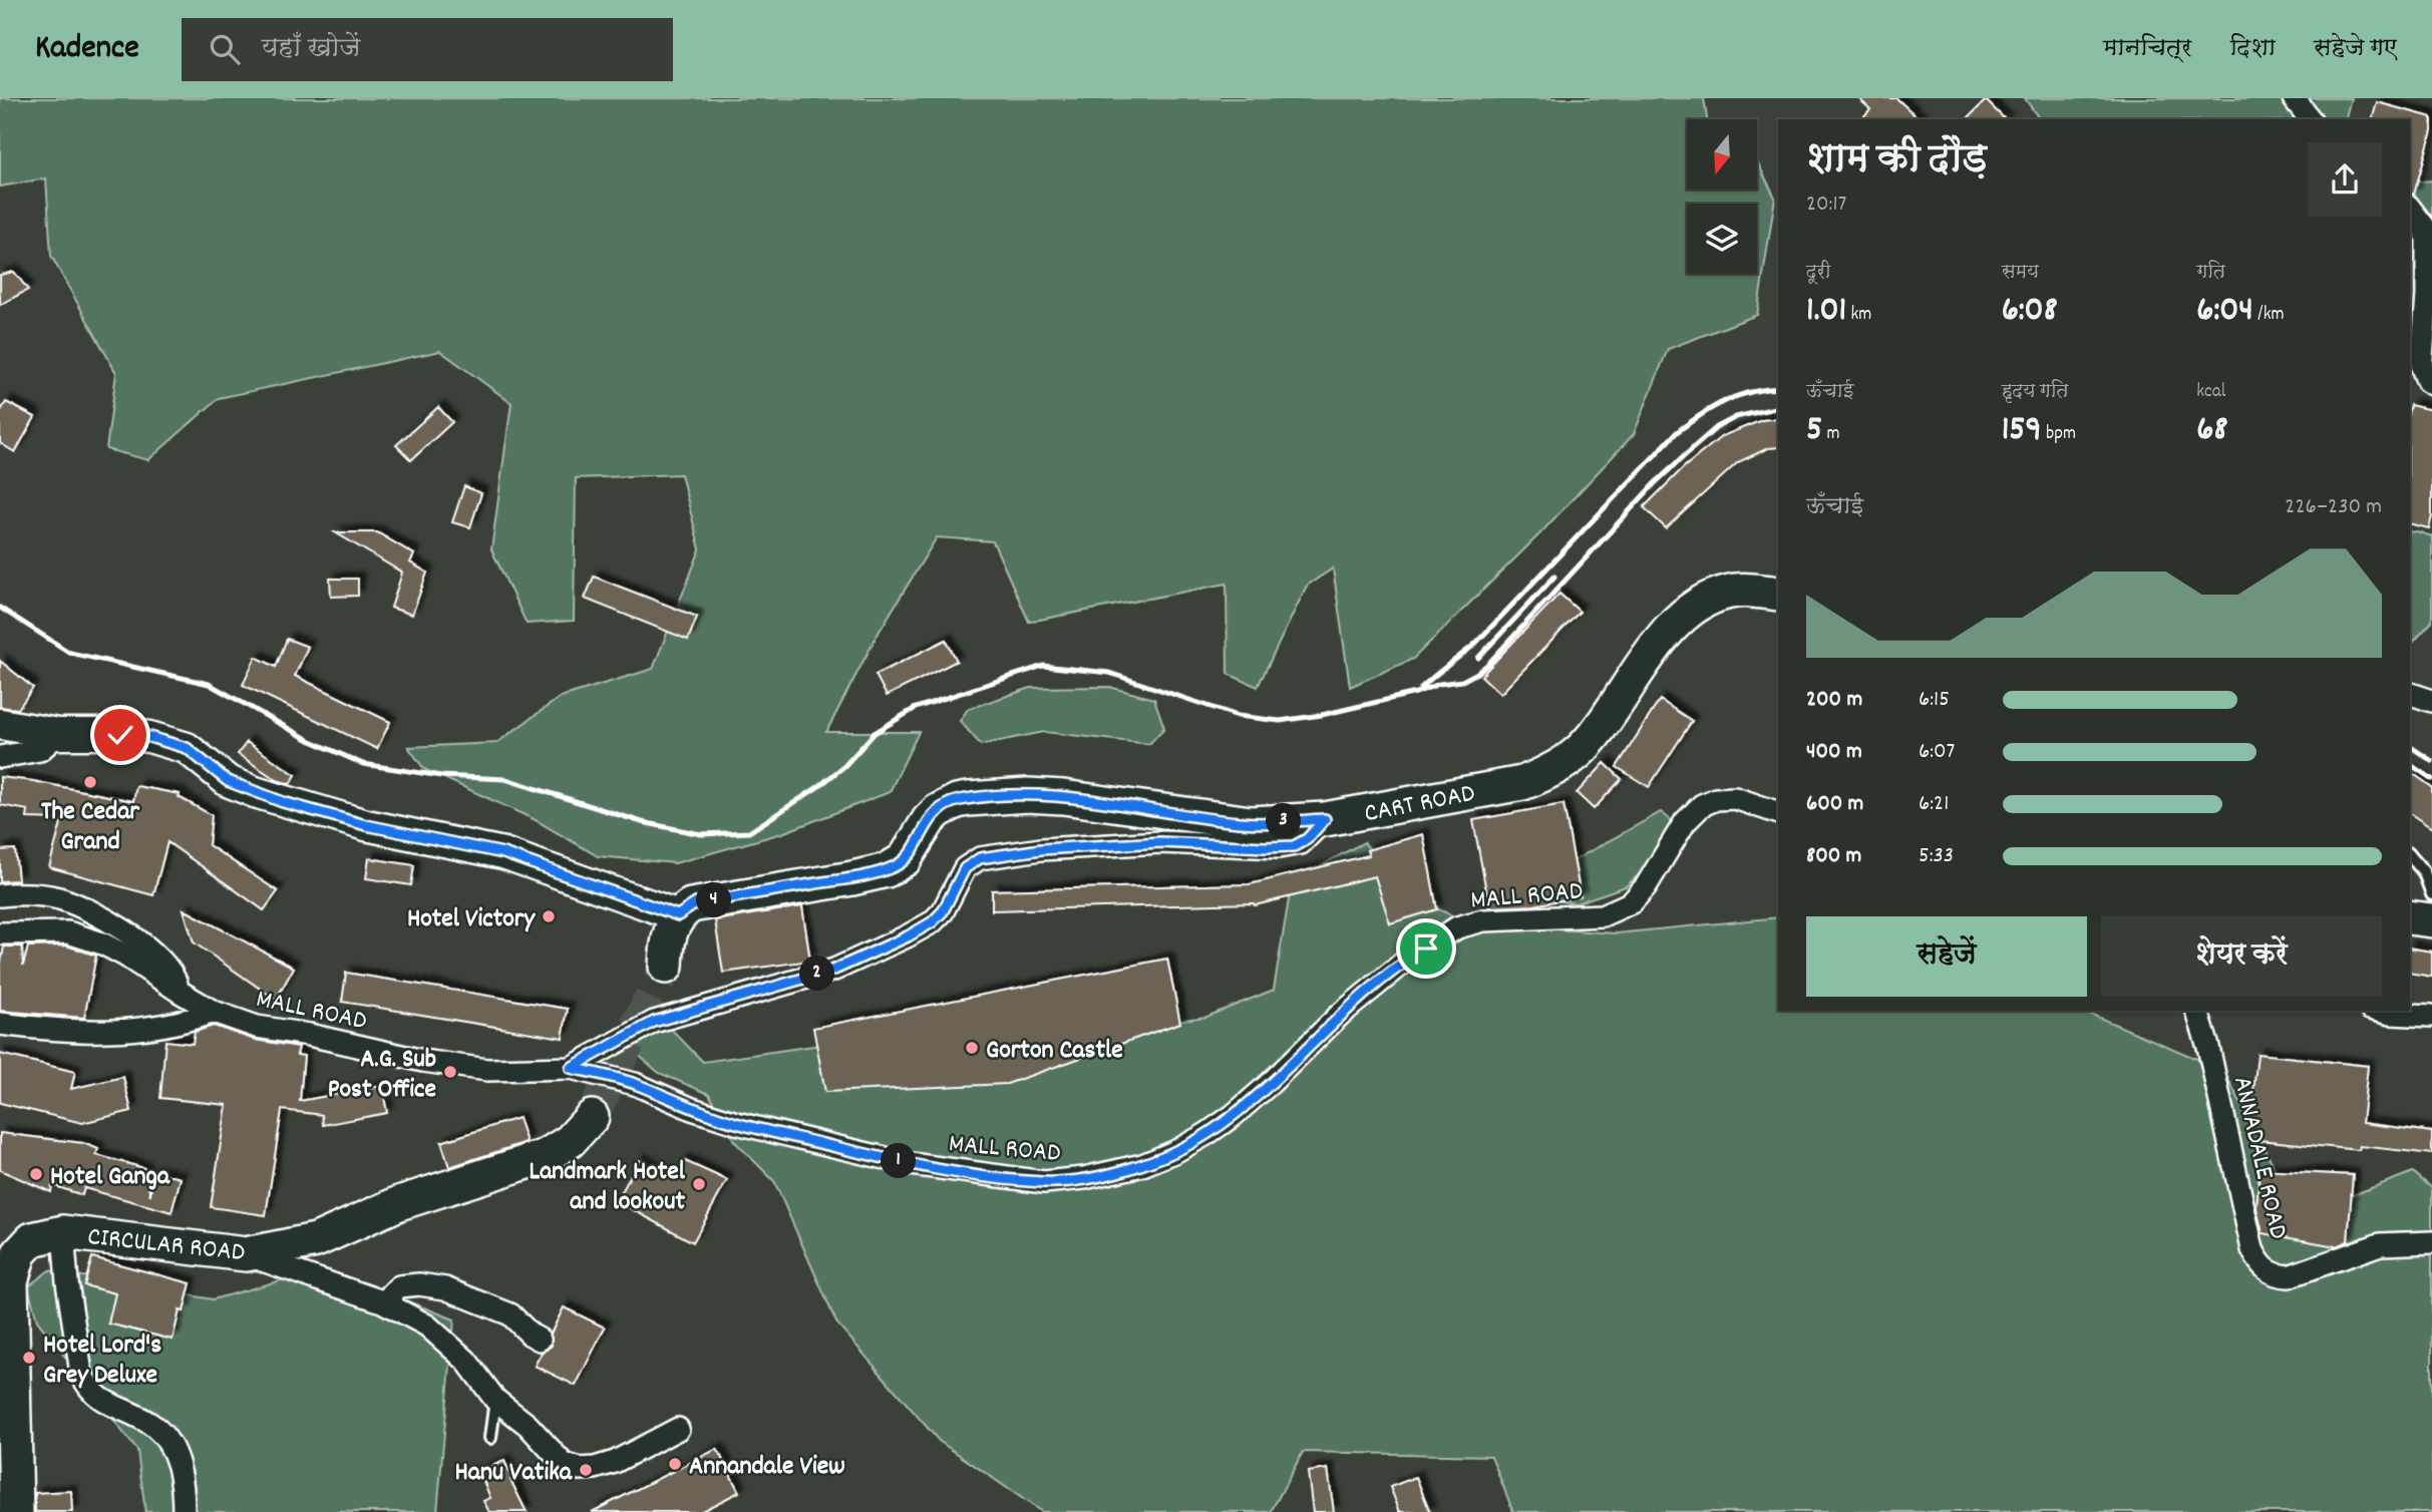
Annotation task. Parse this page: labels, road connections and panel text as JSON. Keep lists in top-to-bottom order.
{
  "streets": {
    "main road": ["CART ROAD", "CIRCULAR ROAD"],
    "street": ["MALL ROAD", "ANNADALE ROAD"]
  },
  "places": [
    "The Cedar Grand",
    "Hotel Victory",
    "Gorton Castle",
    "A.G. Sub Post Office",
    "Hotel Ganga",
    "Landmark Hotel and lookout",
    "Hotel Lord's Grey Deluxe",
    "Annandale View",
    "Hanu Vatika"
  ],
  "north": "bottom",
  "page": {
    "header": "Kadence",
    "search": "यहाँ खोजें",
    "nav": ["मानचित्र", "दिशा", "सहेजे गए"],
    "heading": ["शाम की दौड़", "20:17"],
    "stats": [
      ["दूरी", "1.01 km"],
      ["समय", "6:08"],
      ["गति", "6:04 /km"],
      ["ऊँचाई", "5 m"],
      ["हृदय गति", "159 bpm"],
      ["kcal", "68"]
    ],
    "chart": ["ऊँचाई", "226–230 m"],
    "list": [
      {
        "name": "200 m",
        "note": "6:15"
      },
      {
        "name": "400 m",
        "note": "6:07"
      },
      {
        "name": "600 m",
        "note": "6:21"
      },
      {
        "name": "800 m",
        "note": "5:33"
      }
    ],
    "pins": [
      "3",
      "4",
      "2",
      "1"
    ],
    "buttons": ["सहेजें", "शेयर करें"]
  }
}
